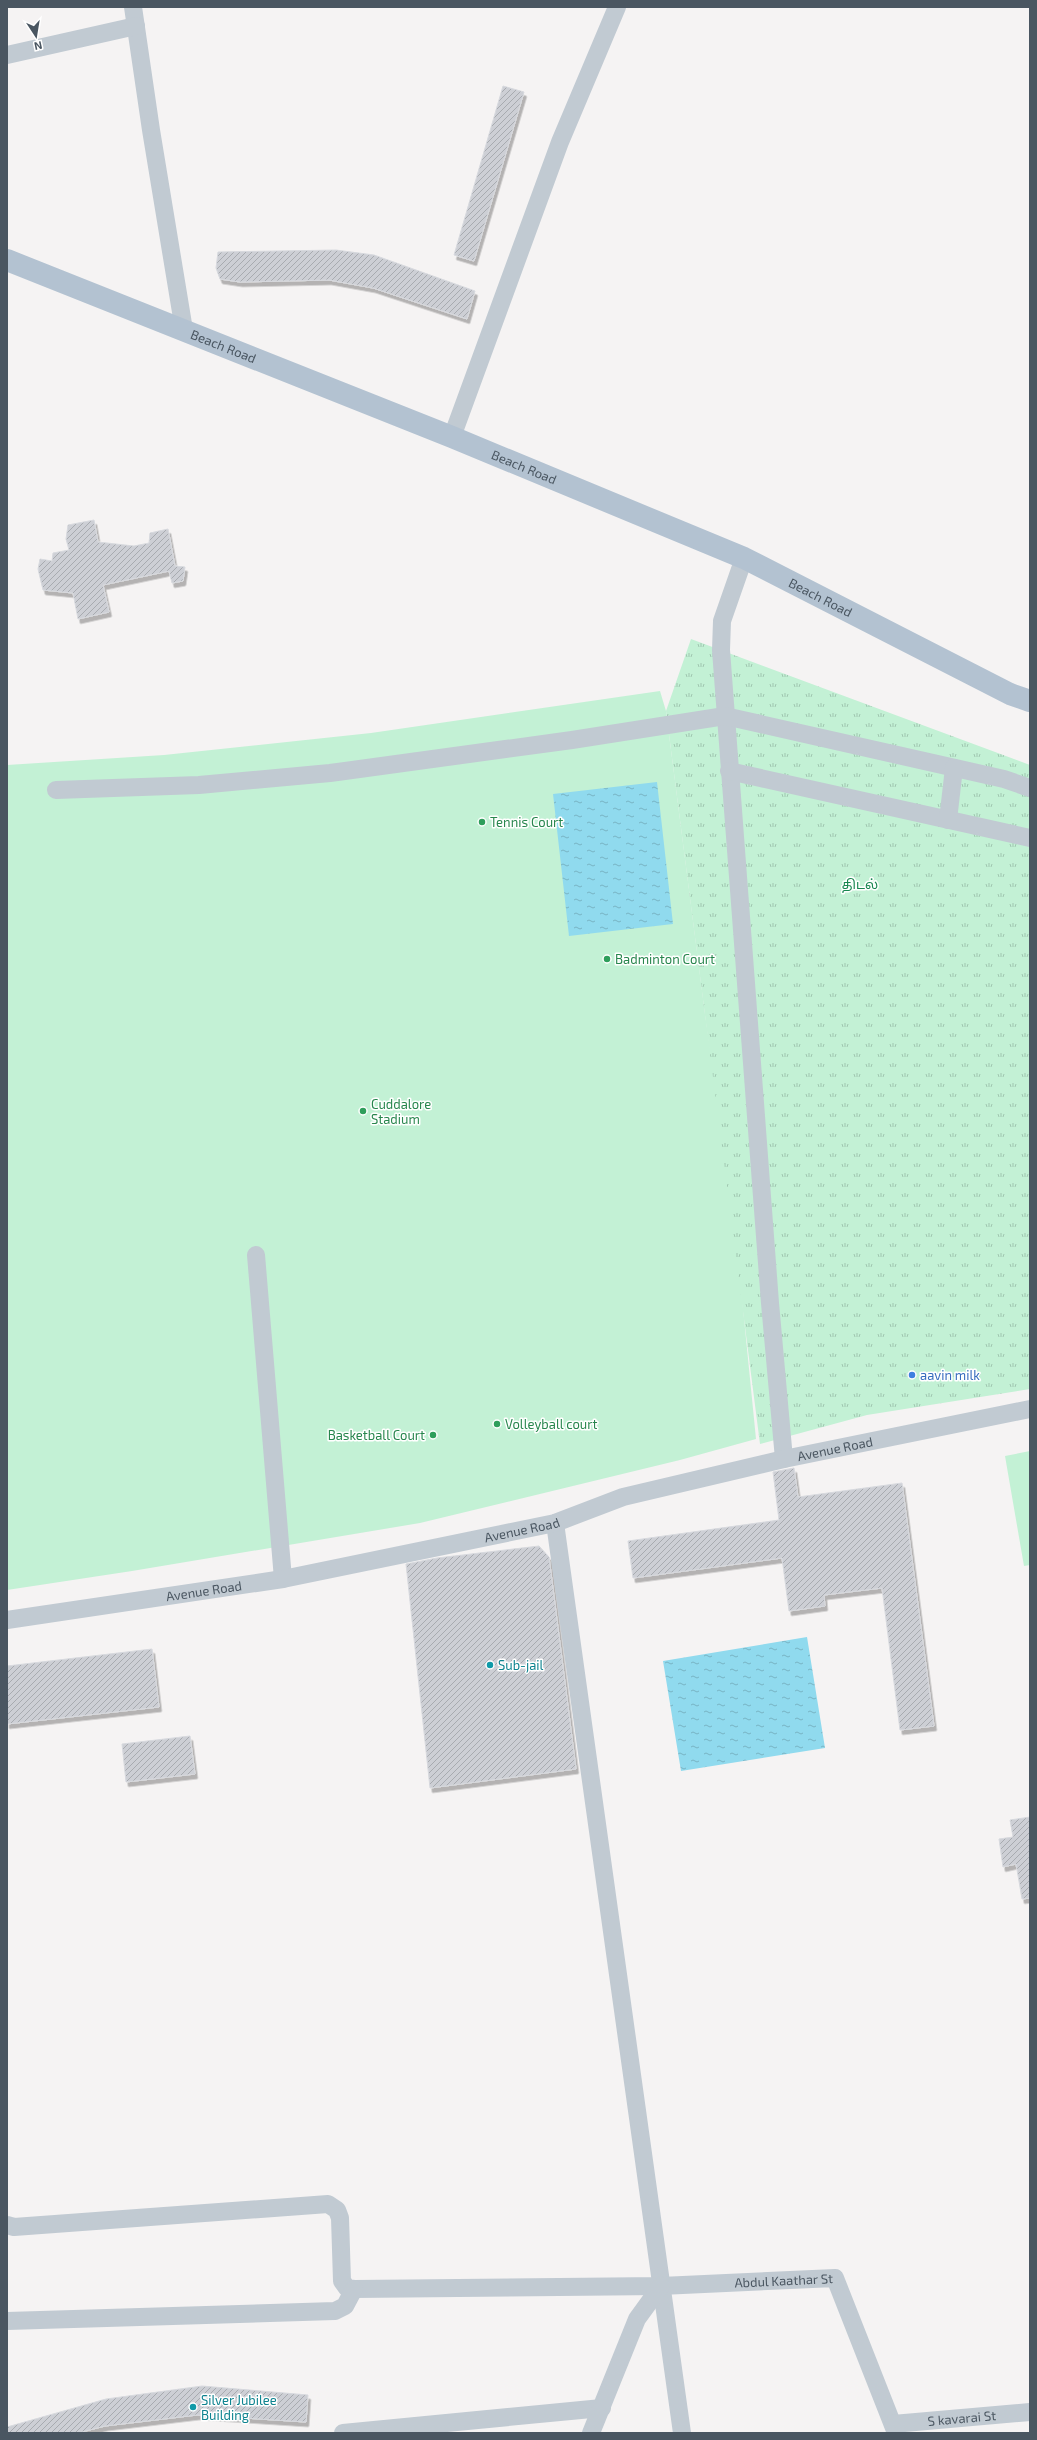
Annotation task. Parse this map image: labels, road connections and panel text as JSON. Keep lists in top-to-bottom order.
{
  "streets": {
    "main road": ["Beach Road"],
    "street": ["Avenue Road", "Abdul Kaathar St", "S kavarai St"]
  },
  "crossings": [
    ["Abdul Kaathar St", "S kavarai St"]
  ],
  "parks": ["திடல்"],
  "places": [
    "Tennis Court",
    "Badminton Court",
    "Cuddalore Stadium",
    "aavin milk",
    "Volleyball court",
    "Basketball Court",
    "Sub-jail",
    "Silver Jubilee Building"
  ],
  "north": "bottom"
}
